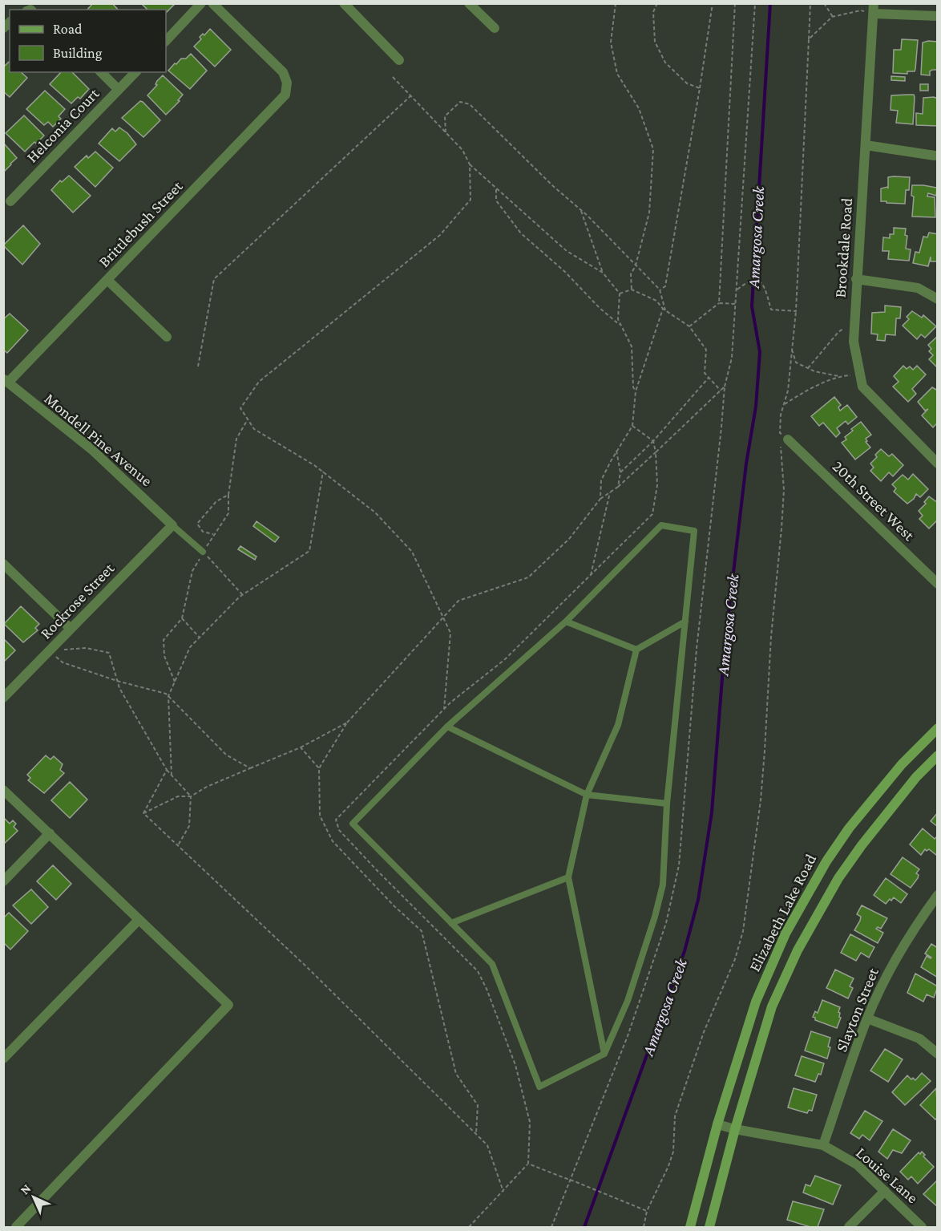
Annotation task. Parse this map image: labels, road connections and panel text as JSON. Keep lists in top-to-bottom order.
{
  "streets": {
    "main road": ["Elizabeth Lake Road"],
    "street": [
      "Helconia Court",
      "Brittlebush Street",
      "Brookdale Road",
      "Mondell Pine Avenue",
      "20th Street West",
      "Rockrose Street",
      "Slayton Street",
      "Louise Lane"
    ]
  },
  "crossings": [
    ["Brittlebush Street", "Mondell Pine Avenue"],
    ["Mondell Pine Avenue", "Rockrose Street"],
    ["Elizabeth Lake Road", "Louise Lane"],
    ["Slayton Street", "Louise Lane"]
  ],
  "water": ["Amargosa Creek"],
  "legend": ["Road", "Building"],
  "north": "top left"
}
